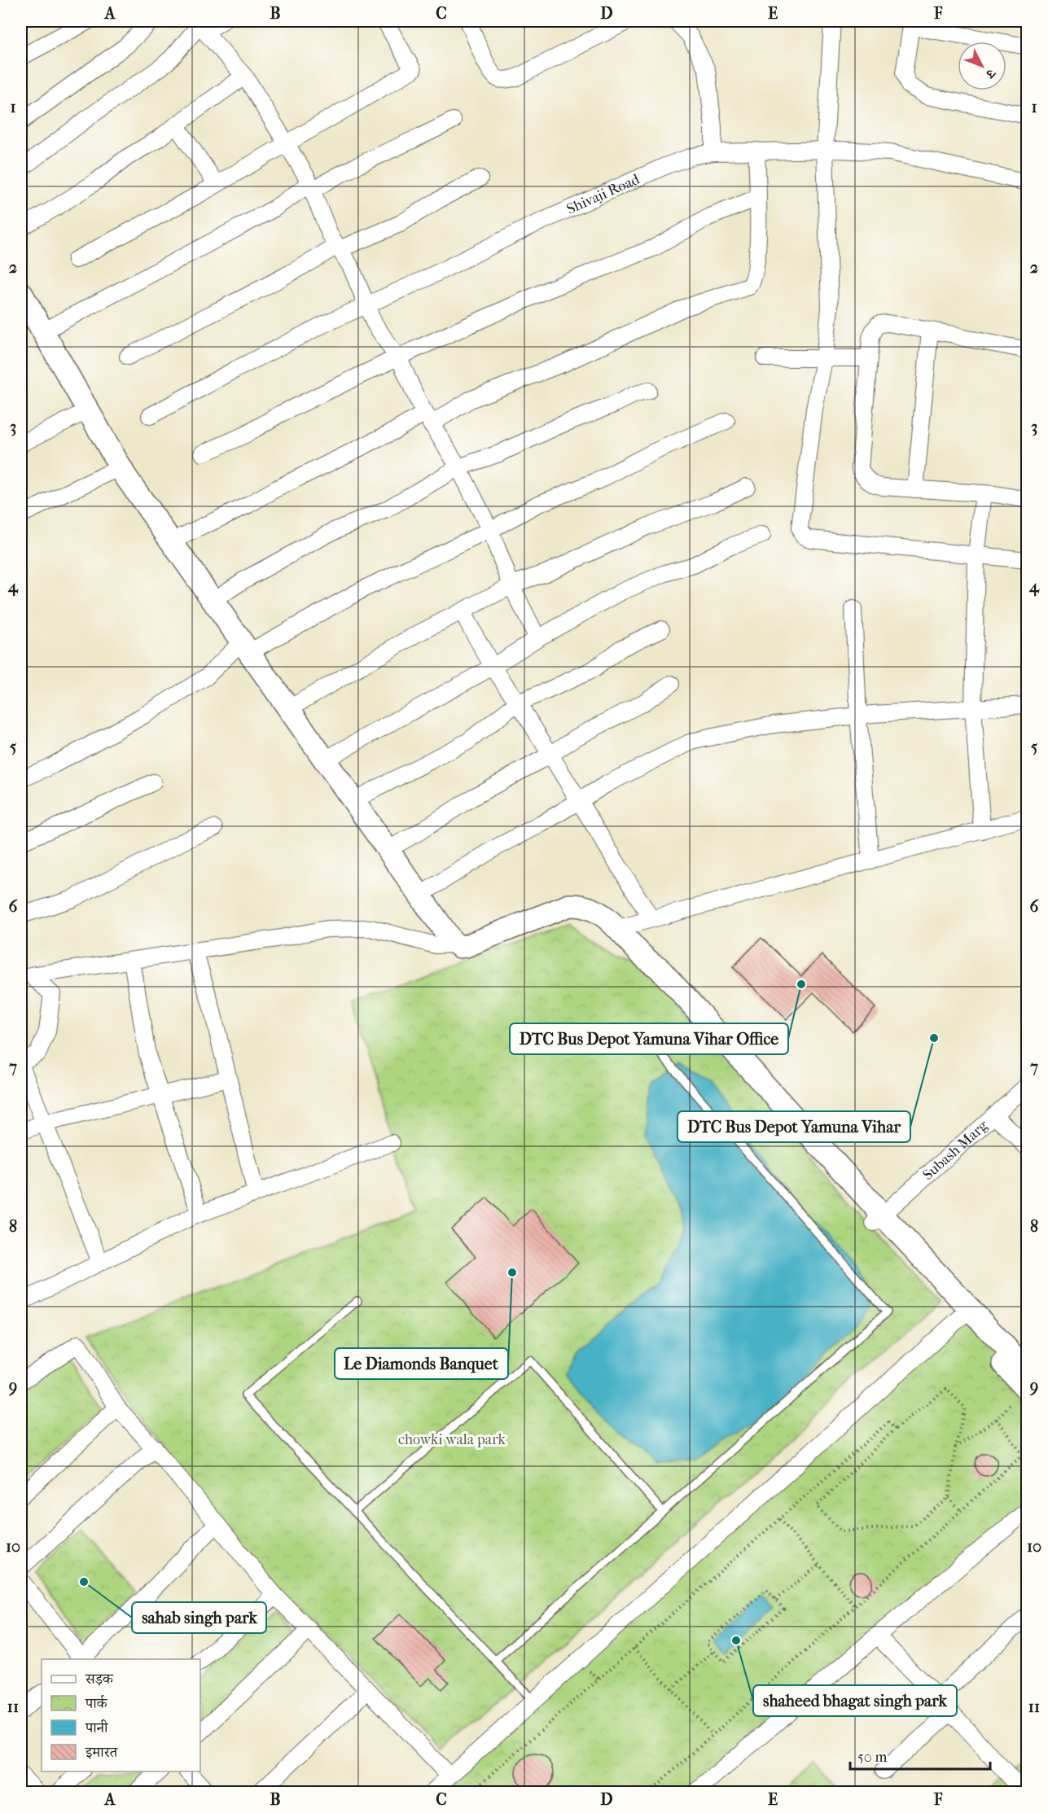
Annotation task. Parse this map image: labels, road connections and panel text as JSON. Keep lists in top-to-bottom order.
{
  "streets": {
    "street": ["Shivaji Road", "Subash Marg"]
  },
  "parks": ["chowki wala park"],
  "places": [
    "DTC Bus Depot Yamuna Vihar Office",
    "DTC Bus Depot Yamuna Vihar",
    "Le Diamonds Banquet",
    "sahab singh park",
    "shaheed bhagat singh park"
  ],
  "legend": [
    "सड़क",
    "पार्क",
    "पानी",
    "इमारत"
  ],
  "scale_bar": "50 m",
  "north": "bottom right",
  "grid": {
    "columns": [
      "A",
      "B",
      "C",
      "D",
      "E",
      "F"
    ],
    "rows": [
      "1",
      "2",
      "3",
      "4",
      "5",
      "6",
      "7",
      "8",
      "9",
      "10",
      "11"
    ]
  }
}
